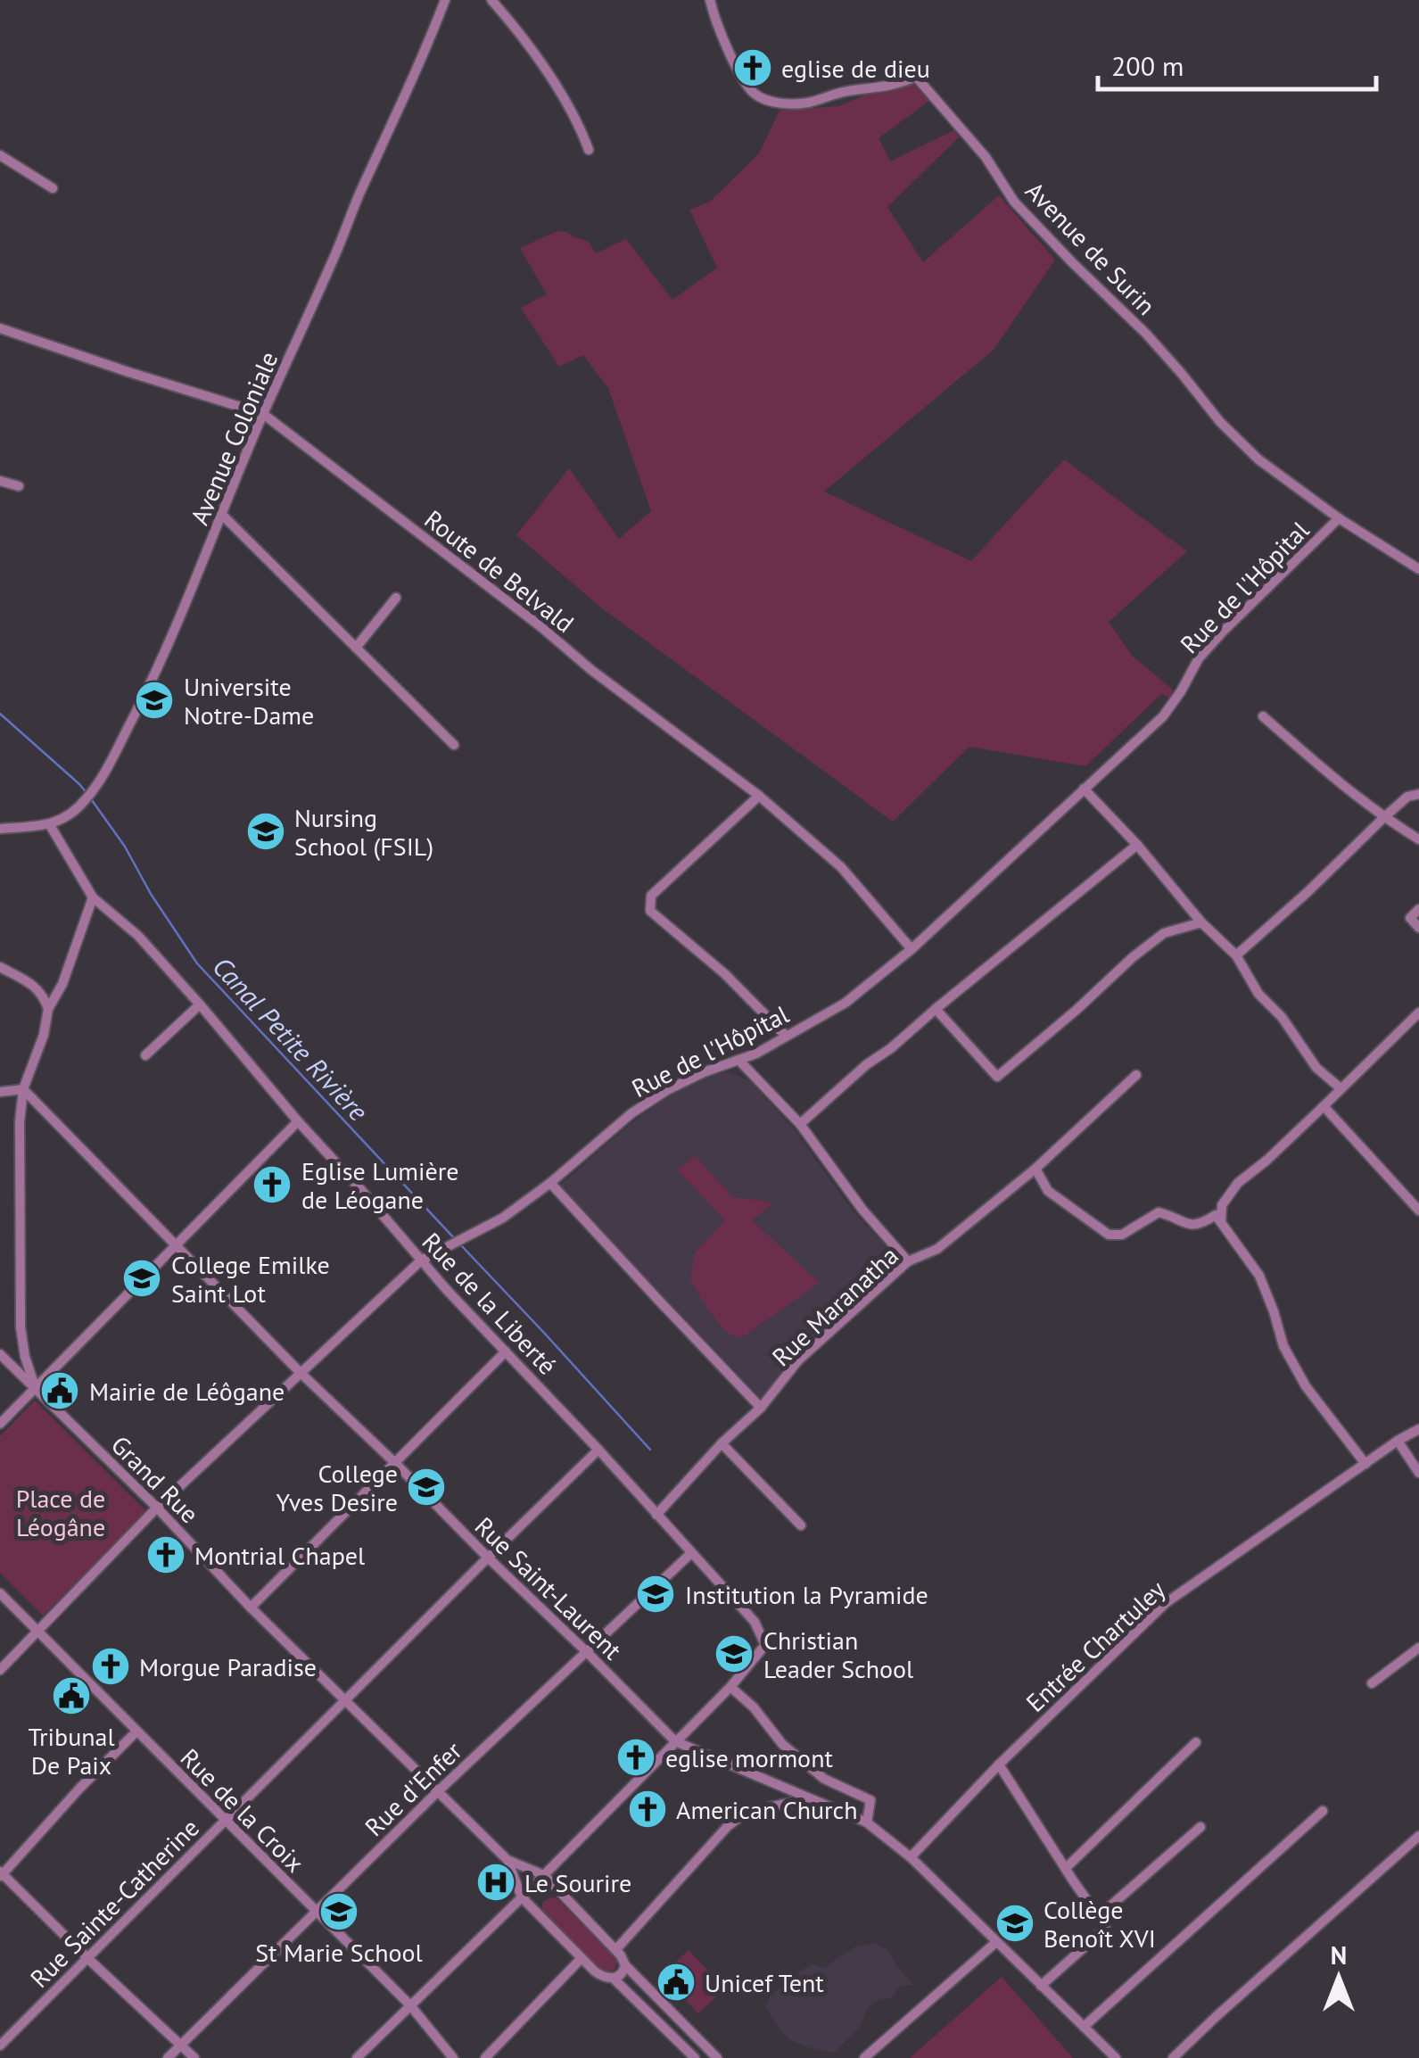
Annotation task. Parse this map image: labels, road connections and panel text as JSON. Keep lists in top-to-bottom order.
{
  "streets": {
    "street": [
      "Avenue de Surin",
      "Avenue Coloniale",
      "Route de Belvald",
      "Rue de l'Hôpital",
      "Rue de la Liberté",
      "Rue Maranatha",
      "Grand Rue",
      "Rue Saint-Laurent",
      "Entrée Chartuley",
      "Rue d'Enfer",
      "Rue de la Croix",
      "Rue Sainte-Catherine"
    ]
  },
  "crossings": [
    ["Avenue de Surin", "Rue de l'Hôpital"],
    ["Avenue Coloniale", "Route de Belvald"],
    ["Avenue Coloniale", "Rue de la Liberté"],
    ["Route de Belvald", "Rue de l'Hôpital"],
    ["Rue de l'Hôpital", "Rue de la Liberté"],
    ["Rue de l'Hôpital", "Grand Rue"],
    ["Rue de l'Hôpital", "Rue Saint-Laurent"],
    ["Rue de l'Hôpital", "Rue de la Croix"],
    ["Rue de la Liberté", "Rue Maranatha"],
    ["Rue de la Liberté", "Rue d'Enfer"],
    ["Rue de la Liberté", "Rue Sainte-Catherine"],
    ["Grand Rue", "Rue d'Enfer"],
    ["Grand Rue", "Rue Sainte-Catherine"],
    ["Rue Saint-Laurent", "Entrée Chartuley"],
    ["Rue Saint-Laurent", "Rue d'Enfer"],
    ["Rue Saint-Laurent", "Rue Sainte-Catherine"],
    ["Rue d'Enfer", "Rue de la Croix"],
    ["Rue de la Croix", "Rue Sainte-Catherine"]
  ],
  "water": ["Canal Petite Rivière"],
  "parks": ["Place de Léogâne"],
  "places": {
    "church": [
      "eglise de dieu",
      "Eglise Lumière de Léogane",
      "Montrial Chapel",
      "Morgue Paradise",
      "eglise mormont",
      "American Church"
    ],
    "school or university": [
      "Universite Notre-Dame",
      "Nursing School (FSIL)",
      "College Emilke Saint Lot",
      "College Yves Desire",
      "Institution la Pyramide",
      "Christian Leader School",
      "St Marie School",
      "Collège Benoît XVI"
    ],
    "public building": ["Mairie de Léôgane", "Tribunal De Paix", "Unicef Tent"],
    "hospital": ["Le Sourire"]
  },
  "scale_bar": "200 m",
  "north": "top"
}
